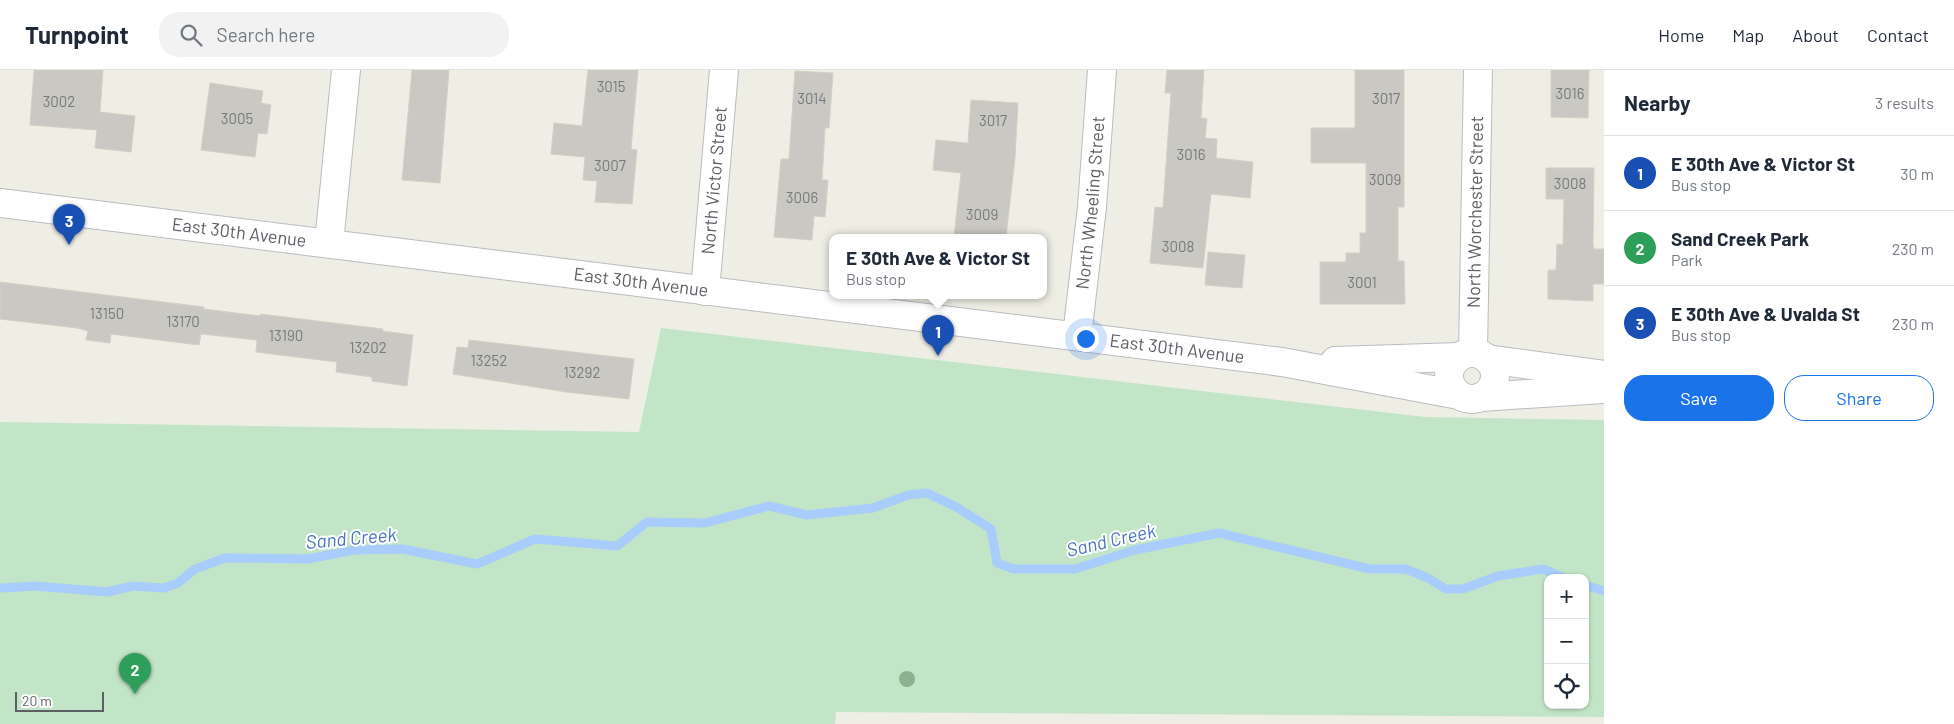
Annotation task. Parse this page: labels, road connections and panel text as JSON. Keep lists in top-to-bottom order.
{
  "streets": {
    "street": [
      "North Victor Street",
      "North Wheeling Street",
      "North Worchester Street",
      "East 30th Avenue"
    ]
  },
  "crossings": [
    ["North Victor Street", "East 30th Avenue"],
    ["North Wheeling Street", "East 30th Avenue"],
    ["North Worchester Street", "East 30th Avenue"]
  ],
  "water": ["Sand Creek"],
  "house_numbers": [
    "3015",
    "3016",
    "3014",
    "3017",
    "3002",
    "3005",
    "3017",
    "3016",
    "3007",
    "3009",
    "3008",
    "3006",
    "3009",
    "3008",
    "3001",
    "13150",
    "13170",
    "13190",
    "13202",
    "13252",
    "13292"
  ],
  "scale_bar": "20 m",
  "page": {
    "header": "Turnpoint",
    "search": "Search here",
    "nav": [
      "Home",
      "Map",
      "About",
      "Contact"
    ],
    "heading": ["Nearby", "3 results"],
    "list": [
      {
        "mark": "1",
        "name": "E 30th Ave & Victor St",
        "note": "Bus stop",
        "value": "30 m"
      },
      {
        "mark": "2",
        "name": "Sand Creek Park",
        "note": "Park",
        "value": "230 m"
      },
      {
        "mark": "3",
        "name": "E 30th Ave & Uvalda St",
        "note": "Bus stop",
        "value": "230 m"
      }
    ],
    "pins": ["3", "1", "2"],
    "popup": ["E 30th Ave & Victor St", "Bus stop"],
    "buttons": ["Save", "Share"],
    "map_buttons": ["+", "−"],
    "scale": "20 m"
  }
}
